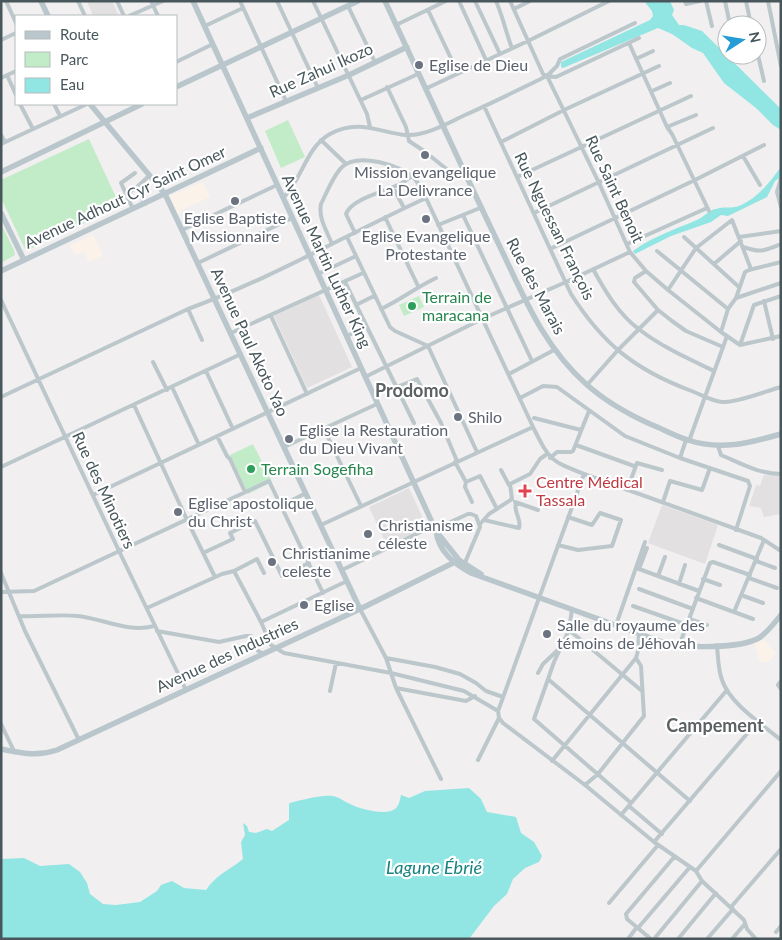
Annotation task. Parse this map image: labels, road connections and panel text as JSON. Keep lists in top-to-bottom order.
{
  "streets": {
    "street": [
      "Rue Zahui Ikozo",
      "Rue Saint Benoit",
      "Avenue Adhout Cyr Saint Omer",
      "Rue Nguessan François",
      "Avenue Martin Luther King",
      "Rue des Marais",
      "Avenue Paul Akoto Yao",
      "Rue des Minotiers",
      "Avenue des Industries"
    ]
  },
  "crossings": [
    ["Rue Zahui Ikozo", "Avenue Martin Luther King"],
    ["Rue Zahui Ikozo", "Rue des Marais"],
    ["Avenue Adhout Cyr Saint Omer", "Avenue Martin Luther King"],
    ["Avenue Adhout Cyr Saint Omer", "Avenue Paul Akoto Yao"],
    ["Avenue Martin Luther King", "Avenue des Industries"],
    ["Avenue Paul Akoto Yao", "Avenue des Industries"],
    ["Rue des Minotiers", "Avenue des Industries"]
  ],
  "districts": ["Prodomo", "Campement"],
  "water": ["Lagune Ébrié"],
  "places": {
    "other": [
      "Eglise de Dieu",
      "Mission evangelique La Delivrance",
      "Eglise Baptiste Missionnaire",
      "Eglise Evangelique Protestante",
      "Terrain de maracana",
      "Shilo",
      "Eglise la Restauration du Dieu Vivant",
      "Terrain Sogefiha",
      "Eglise apostolique du Christ",
      "Christianisme céleste",
      "Christianime celeste",
      "Eglise",
      "Salle du royaume des témoins de Jéhovah"
    ],
    "health": ["Centre Médical Tassala"]
  },
  "legend": ["Route", "Parc", "Eau"],
  "north": "right"
}
